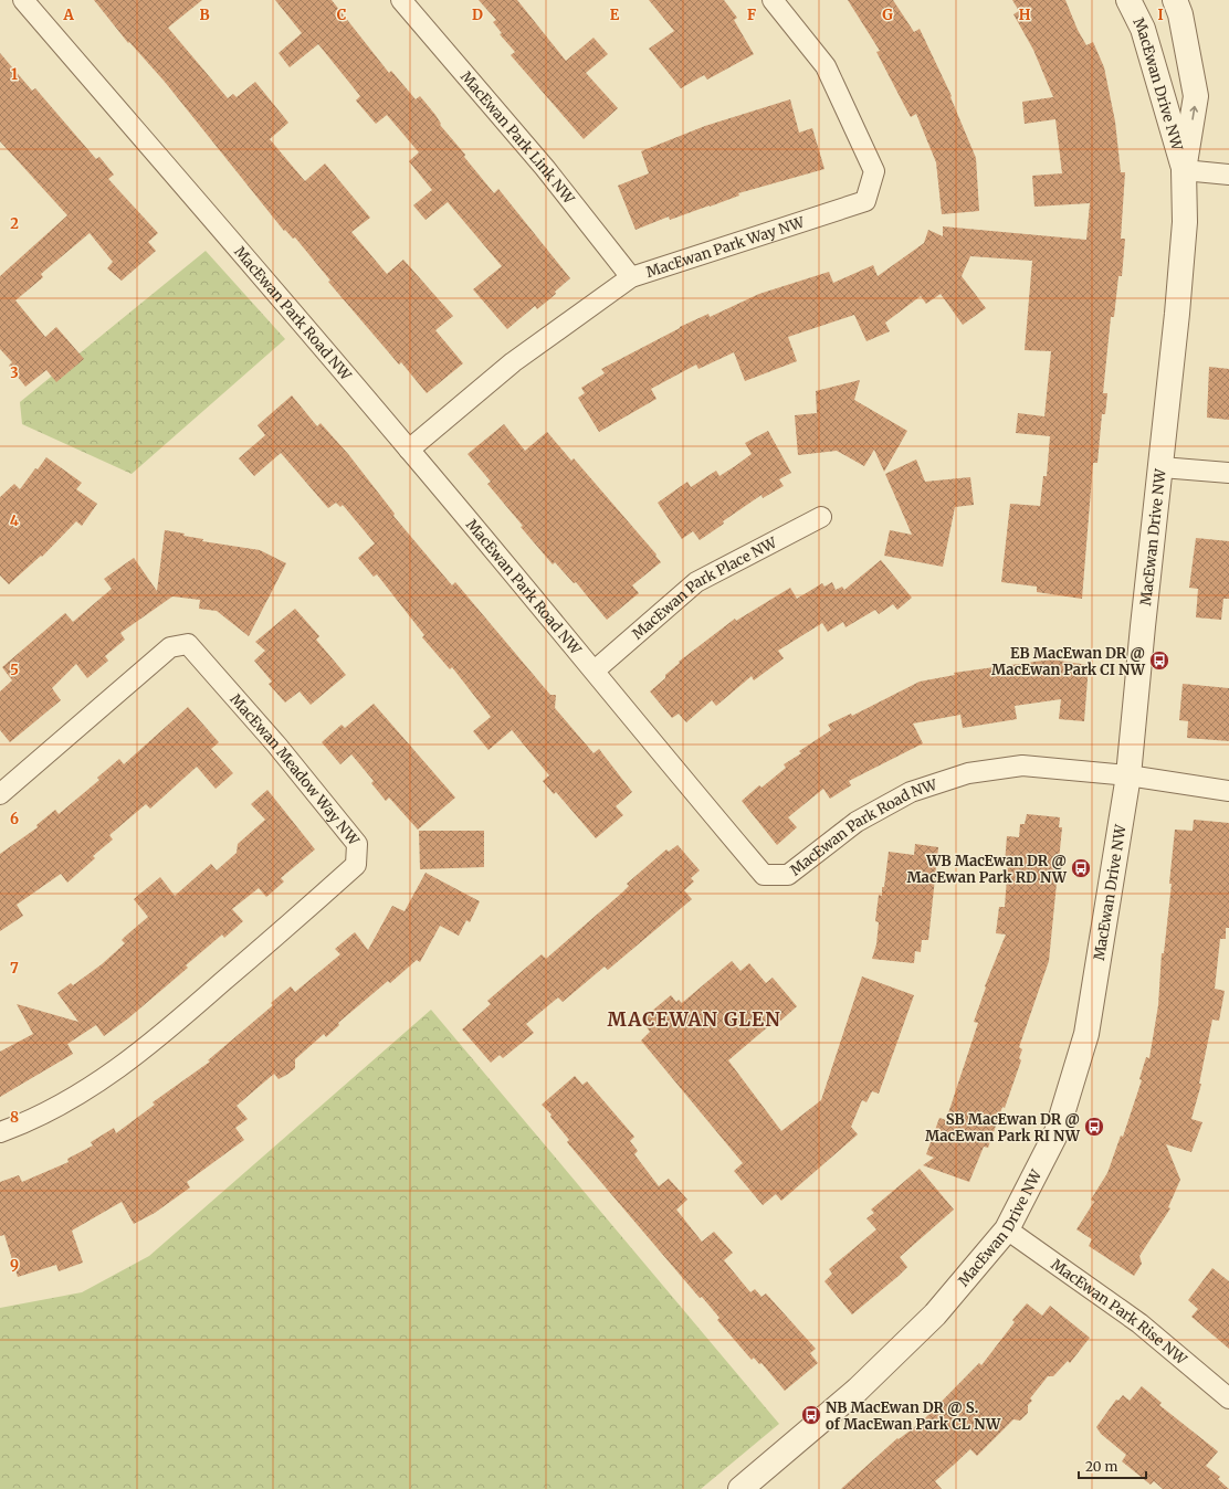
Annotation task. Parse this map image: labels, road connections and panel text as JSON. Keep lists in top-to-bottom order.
{
  "streets": {
    "street": [
      "MacEwan Drive NW",
      "MacEwan Park Link NW",
      "MacEwan Park Way NW",
      "MacEwan Park Road NW",
      "MacEwan Park Place NW",
      "MacEwan Meadow Way NW",
      "MacEwan Park Rise NW"
    ]
  },
  "crossings": [
    ["MacEwan Drive NW", "MacEwan Park Road NW"],
    ["MacEwan Drive NW", "MacEwan Park Rise NW"],
    ["MacEwan Park Link NW", "MacEwan Park Way NW"],
    ["MacEwan Park Way NW", "MacEwan Park Road NW"],
    ["MacEwan Park Road NW", "MacEwan Park Place NW"]
  ],
  "districts": ["MACEWAN GLEN"],
  "places": {
    "bus stop": [
      "EB MacEwan DR @ MacEwan Park CI NW",
      "WB MacEwan DR @ MacEwan Park RD NW",
      "SB MacEwan DR @ MacEwan Park RI NW",
      "NB MacEwan DR @ S. of MacEwan Park CL NW"
    ]
  },
  "scale_bar": "20 m",
  "grid": {
    "columns": [
      "A",
      "B",
      "C",
      "D",
      "E",
      "F",
      "G",
      "H",
      "I"
    ],
    "rows": [
      "1",
      "2",
      "3",
      "4",
      "5",
      "6",
      "7",
      "8",
      "9"
    ]
  }
}
